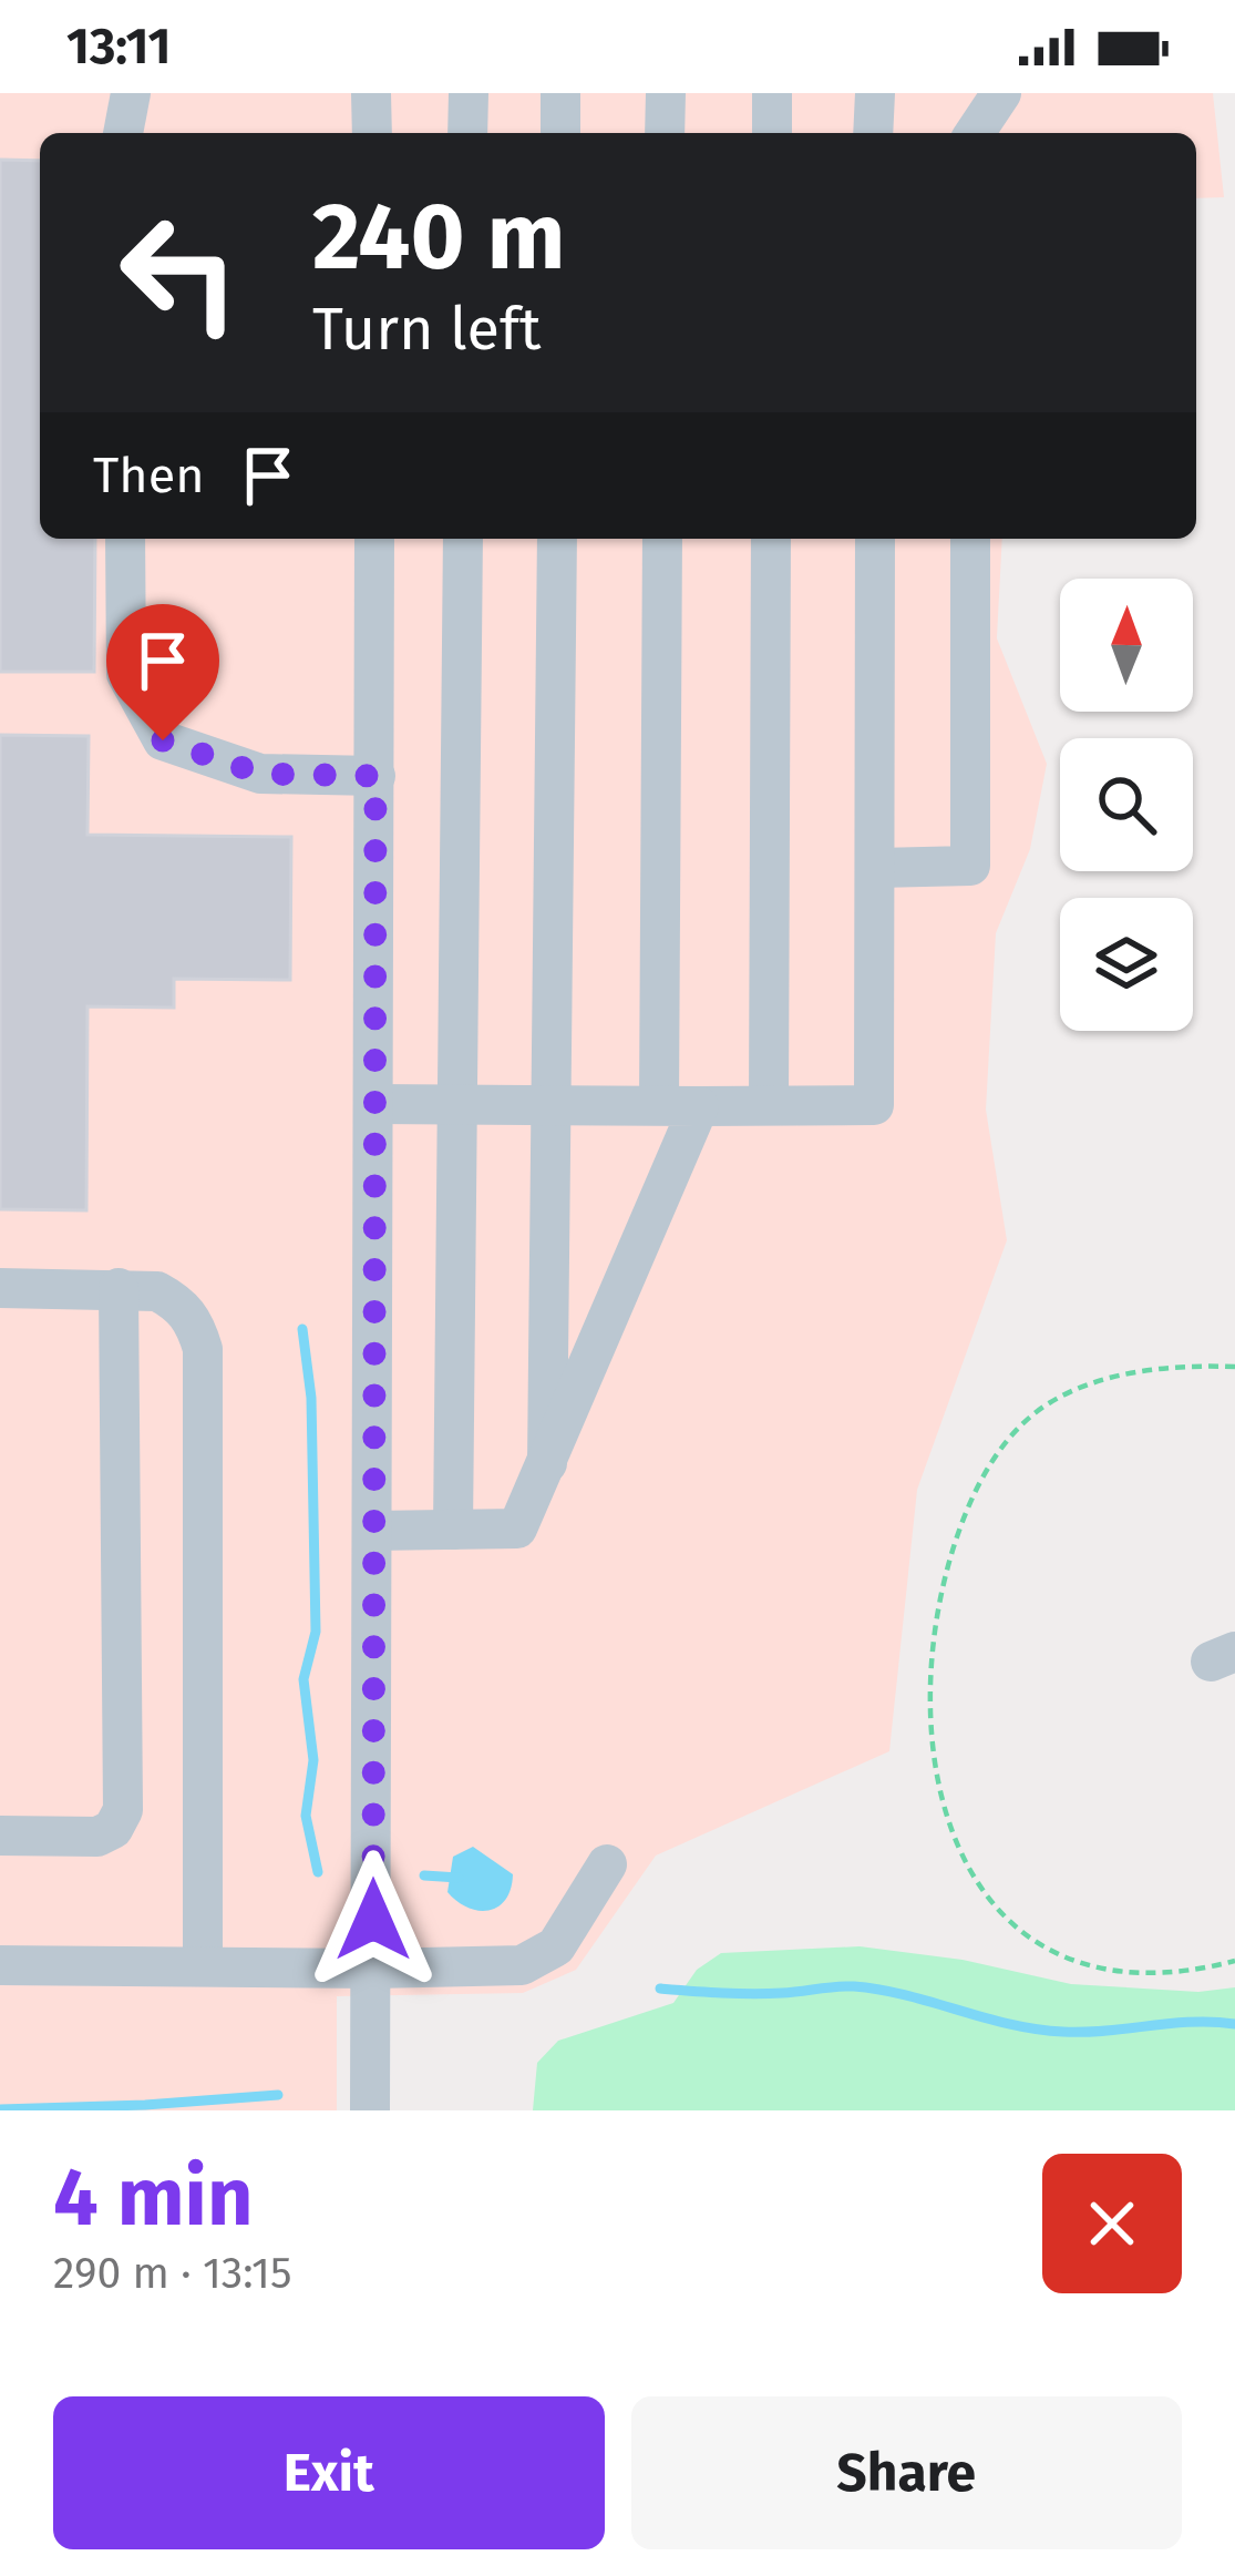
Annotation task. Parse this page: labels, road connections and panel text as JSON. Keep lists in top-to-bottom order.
{
  "north": "top",
  "page": {
    "status": "13:11",
    "turn": ["240 m", "Turn left"],
    "then": "Then",
    "heading": ["4 min", "290 m · 13:15"],
    "buttons": ["Exit", "Share"]
  }
}
